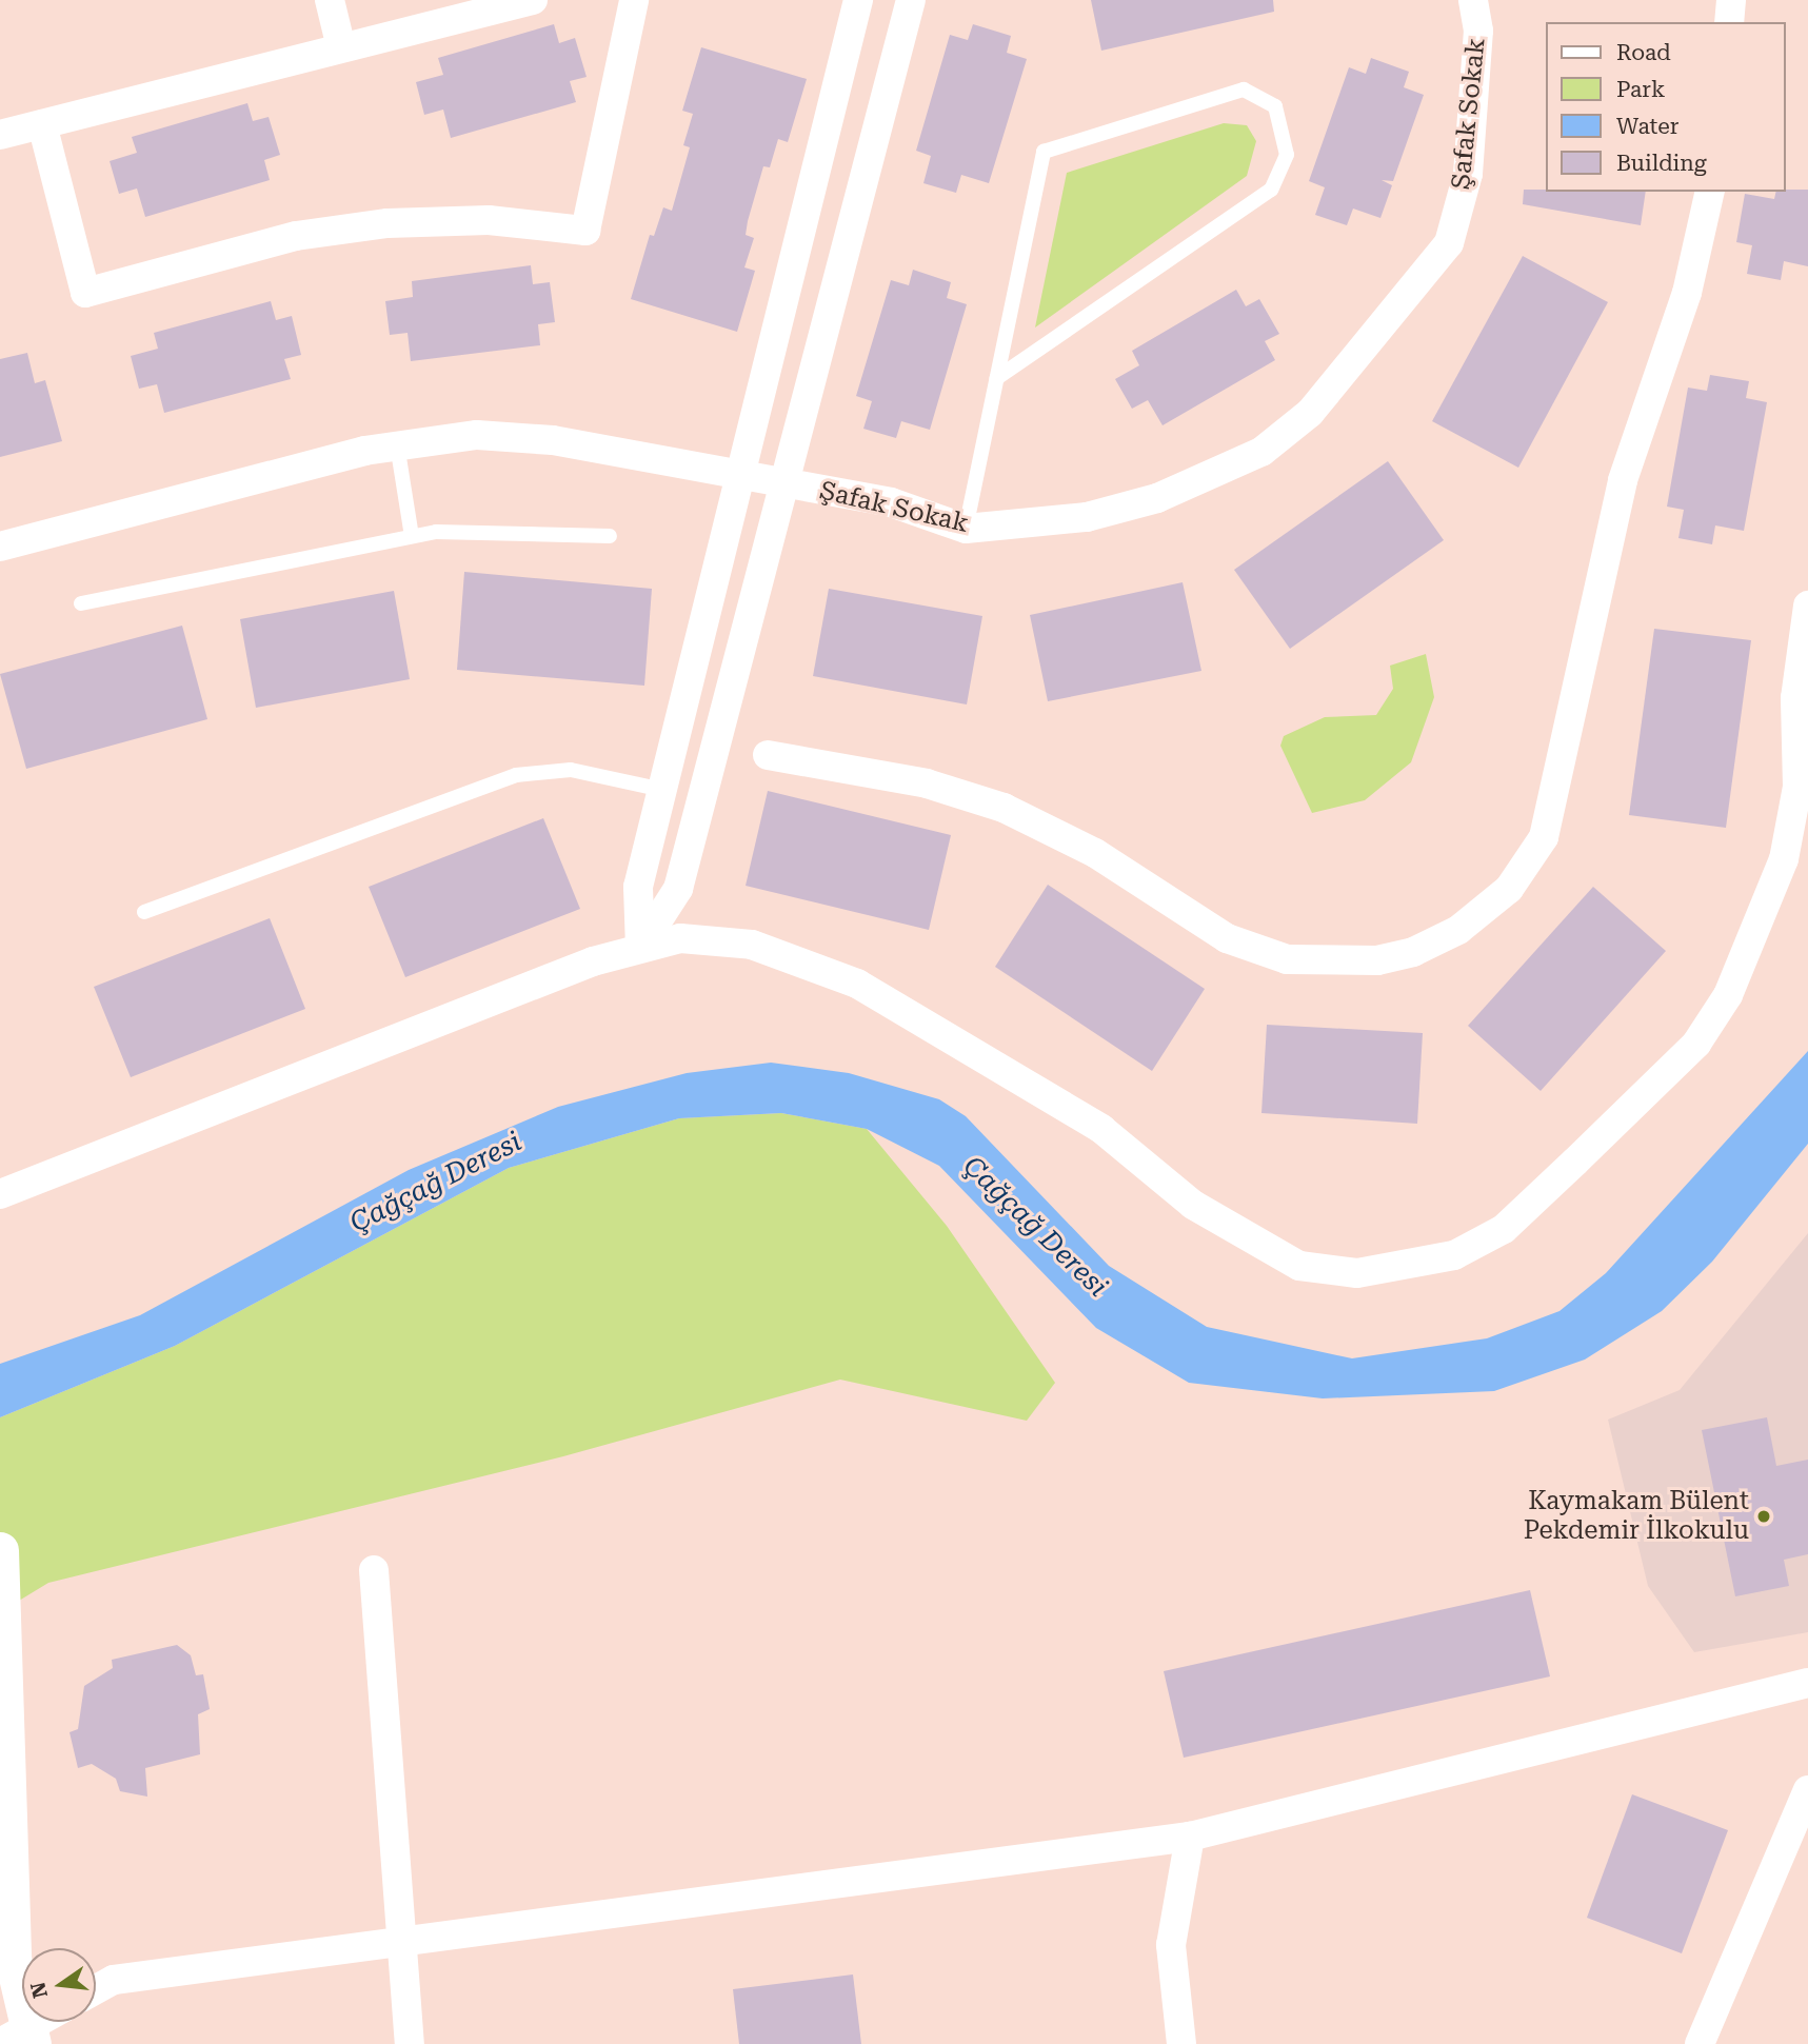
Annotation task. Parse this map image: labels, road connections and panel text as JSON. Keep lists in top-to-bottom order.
{
  "streets": {
    "street": ["Şafak Sokak"]
  },
  "water": ["Çağçağ Deresi"],
  "places": ["Kaymakam Bülent Pekdemir İlkokulu"],
  "legend": [
    "Road",
    "Park",
    "Water",
    "Building"
  ],
  "north": "left"
}
